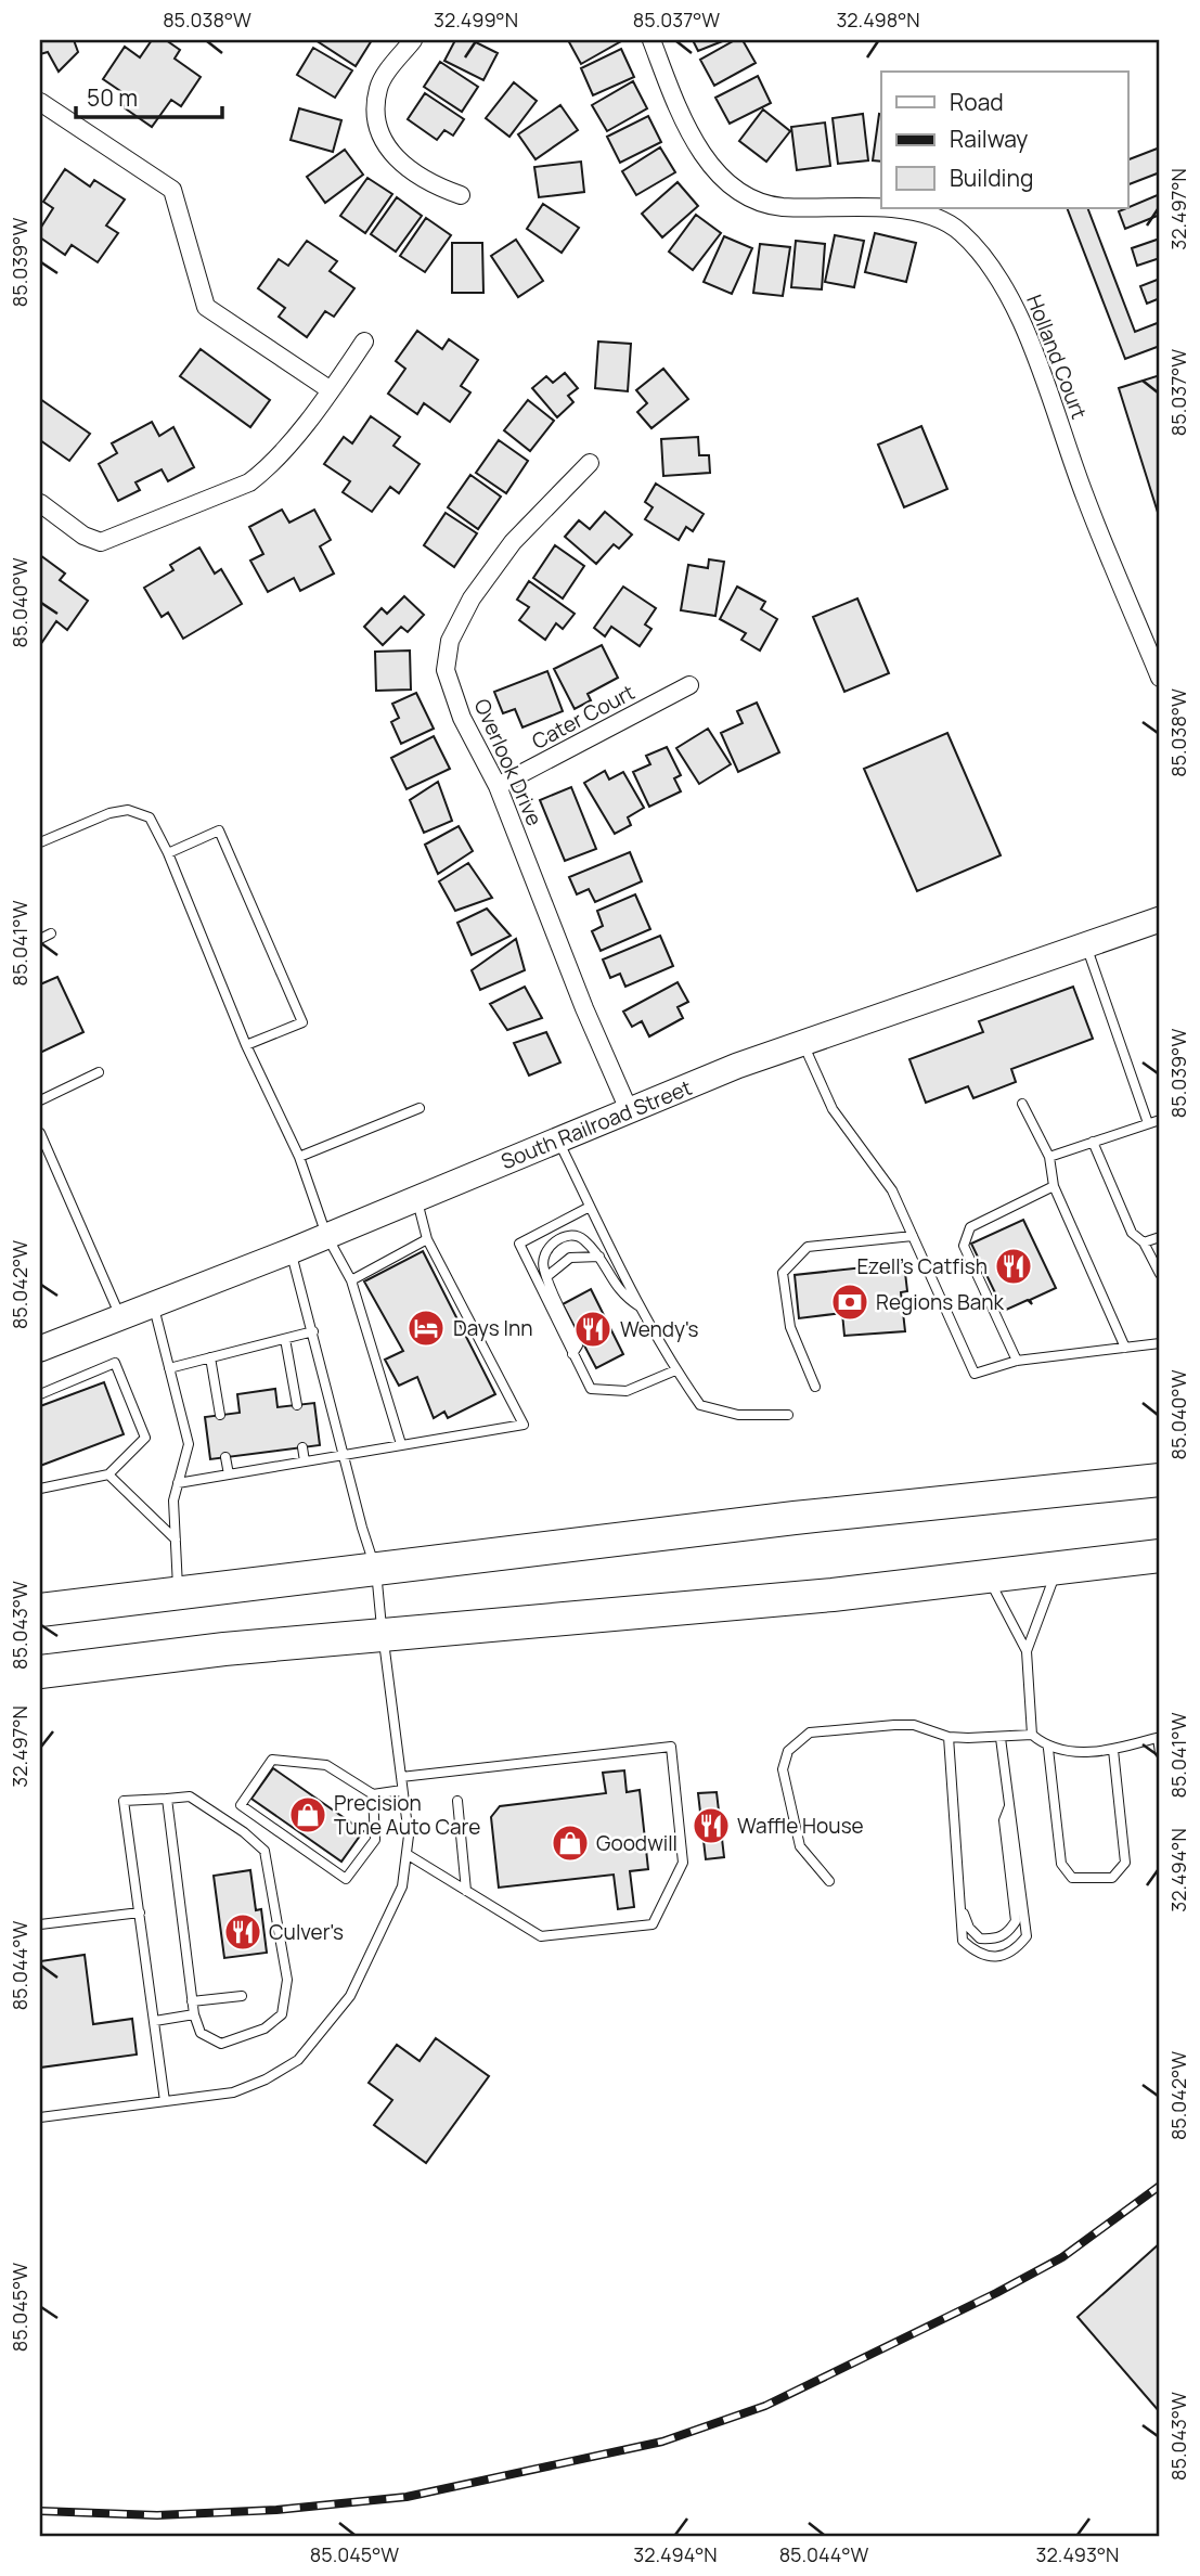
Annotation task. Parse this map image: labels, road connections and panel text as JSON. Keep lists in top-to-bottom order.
{
  "streets": {
    "street": [
      "Holland Court",
      "Cater Court",
      "Overlook Drive",
      "South Railroad Street"
    ]
  },
  "crossings": [
    ["Cater Court", "Overlook Drive"],
    ["Overlook Drive", "South Railroad Street"]
  ],
  "places": {
    "restaurant": [
      "Ezell's Catfish",
      "Wendy's",
      "Waffle House",
      "Culver's"
    ],
    "bank": ["Regions Bank"],
    "hotel": ["Days Inn"],
    "shop": ["Precision Tune Auto Care", "Goodwill"]
  },
  "legend": ["Road", "Railway", "Building"],
  "scale_bar": "50 m",
  "coordinates": [
    "85.038°W",
    "32.499°N",
    "85.037°W",
    "32.498°N",
    "32.497°N",
    "85.039°W",
    "85.040°W",
    "85.041°W",
    "85.042°W",
    "85.043°W",
    "32.494°N",
    "85.044°W",
    "85.045°W",
    "32.493°N"
  ]
}
